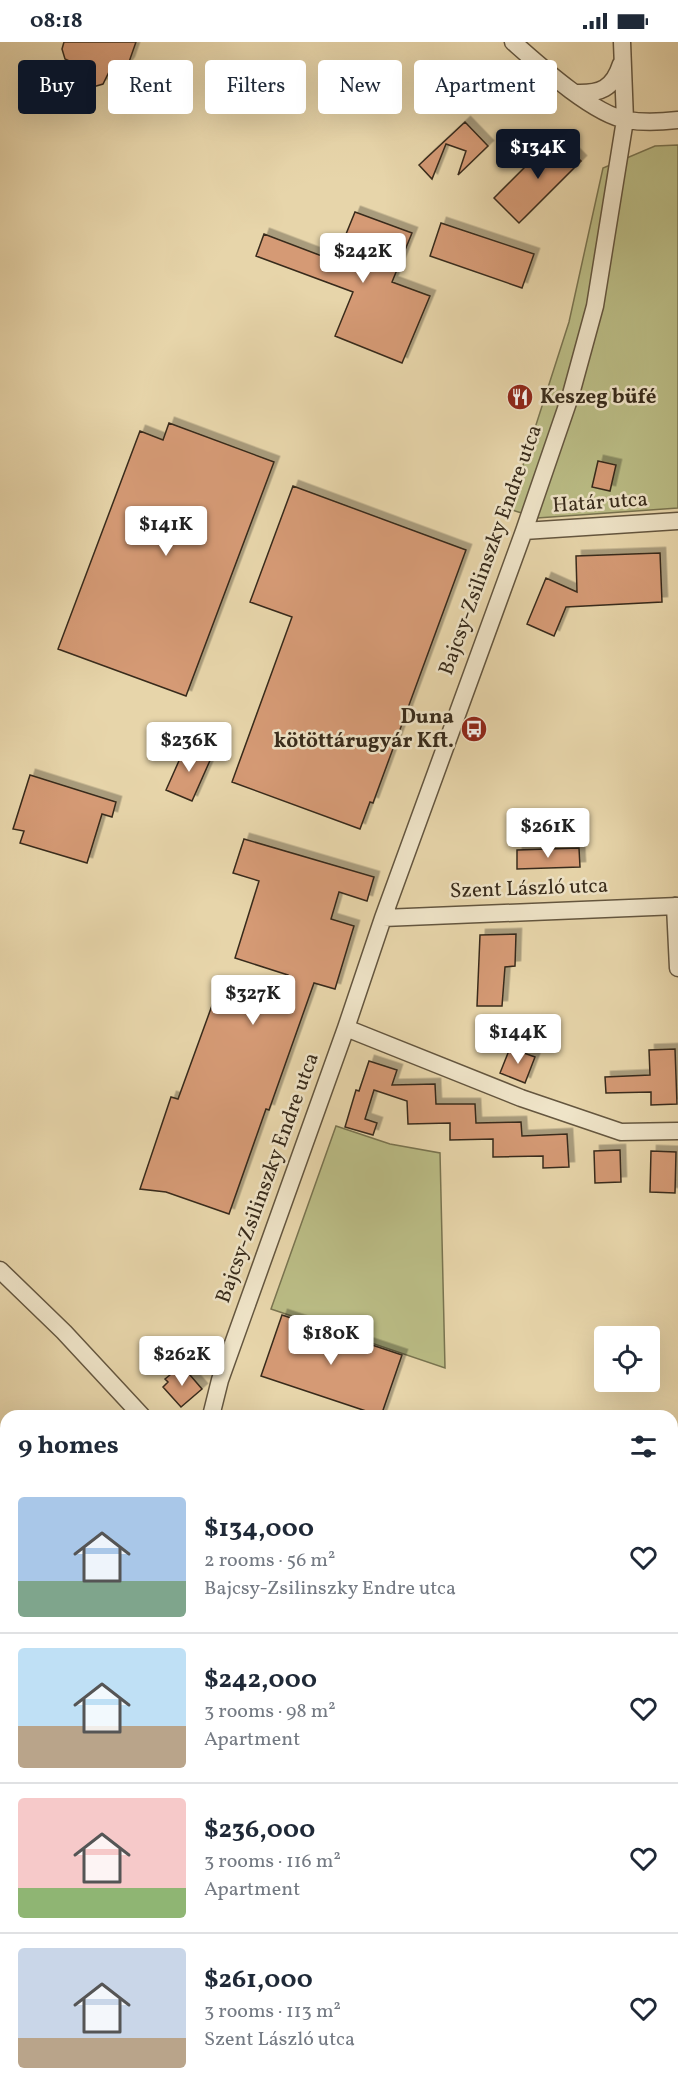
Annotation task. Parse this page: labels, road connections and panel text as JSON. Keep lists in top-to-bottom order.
{
  "streets": {
    "street": ["Határ utca", "Bajcsy-Zsilinszky Endre utca", "Szent László utca"]
  },
  "crossings": [
    ["Határ utca", "Bajcsy-Zsilinszky Endre utca"],
    ["Bajcsy-Zsilinszky Endre utca", "Szent László utca"]
  ],
  "places": {
    "restaurant": ["Keszeg büfé"],
    "bus stop": ["Duna kötöttárugyár Kft."]
  },
  "page": {
    "status": "08:18",
    "chip": [
      "Buy",
      "Rent",
      "Filters",
      "New",
      "Apartment"
    ],
    "price": [
      "$134K",
      "$242K",
      "$141K",
      "$236K",
      "$261K",
      "$327K",
      "$144K",
      "$180K",
      "$262K"
    ],
    "heading": "9 homes",
    "list": [
      {
        "name": "$134,000",
        "note": "2 rooms · 56 m² · Bajcsy-Zsilinszky Endre utca"
      },
      {
        "name": "$242,000",
        "note": "3 rooms · 98 m² · Apartment"
      },
      {
        "name": "$236,000",
        "note": "3 rooms · 116 m² · Apartment"
      },
      {
        "name": "$261,000",
        "note": "3 rooms · 113 m² · Szent László utca"
      }
    ]
  }
}
